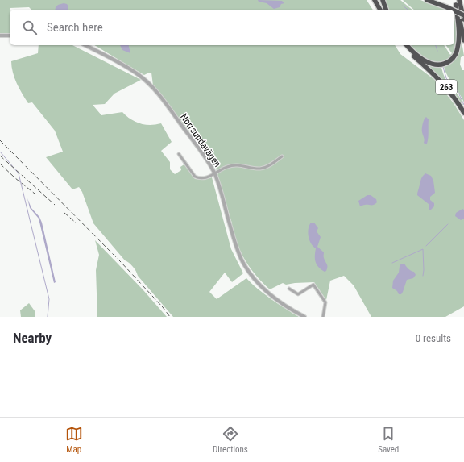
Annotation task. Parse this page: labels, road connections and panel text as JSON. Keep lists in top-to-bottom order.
{
  "streets": {
    "highway": ["263"],
    "street": ["Norrsundavägen"]
  },
  "page": {
    "search": "Search here",
    "heading": ["Nearby", "0 results"],
    "nav": ["Map", "Directions", "Saved"]
  }
}
